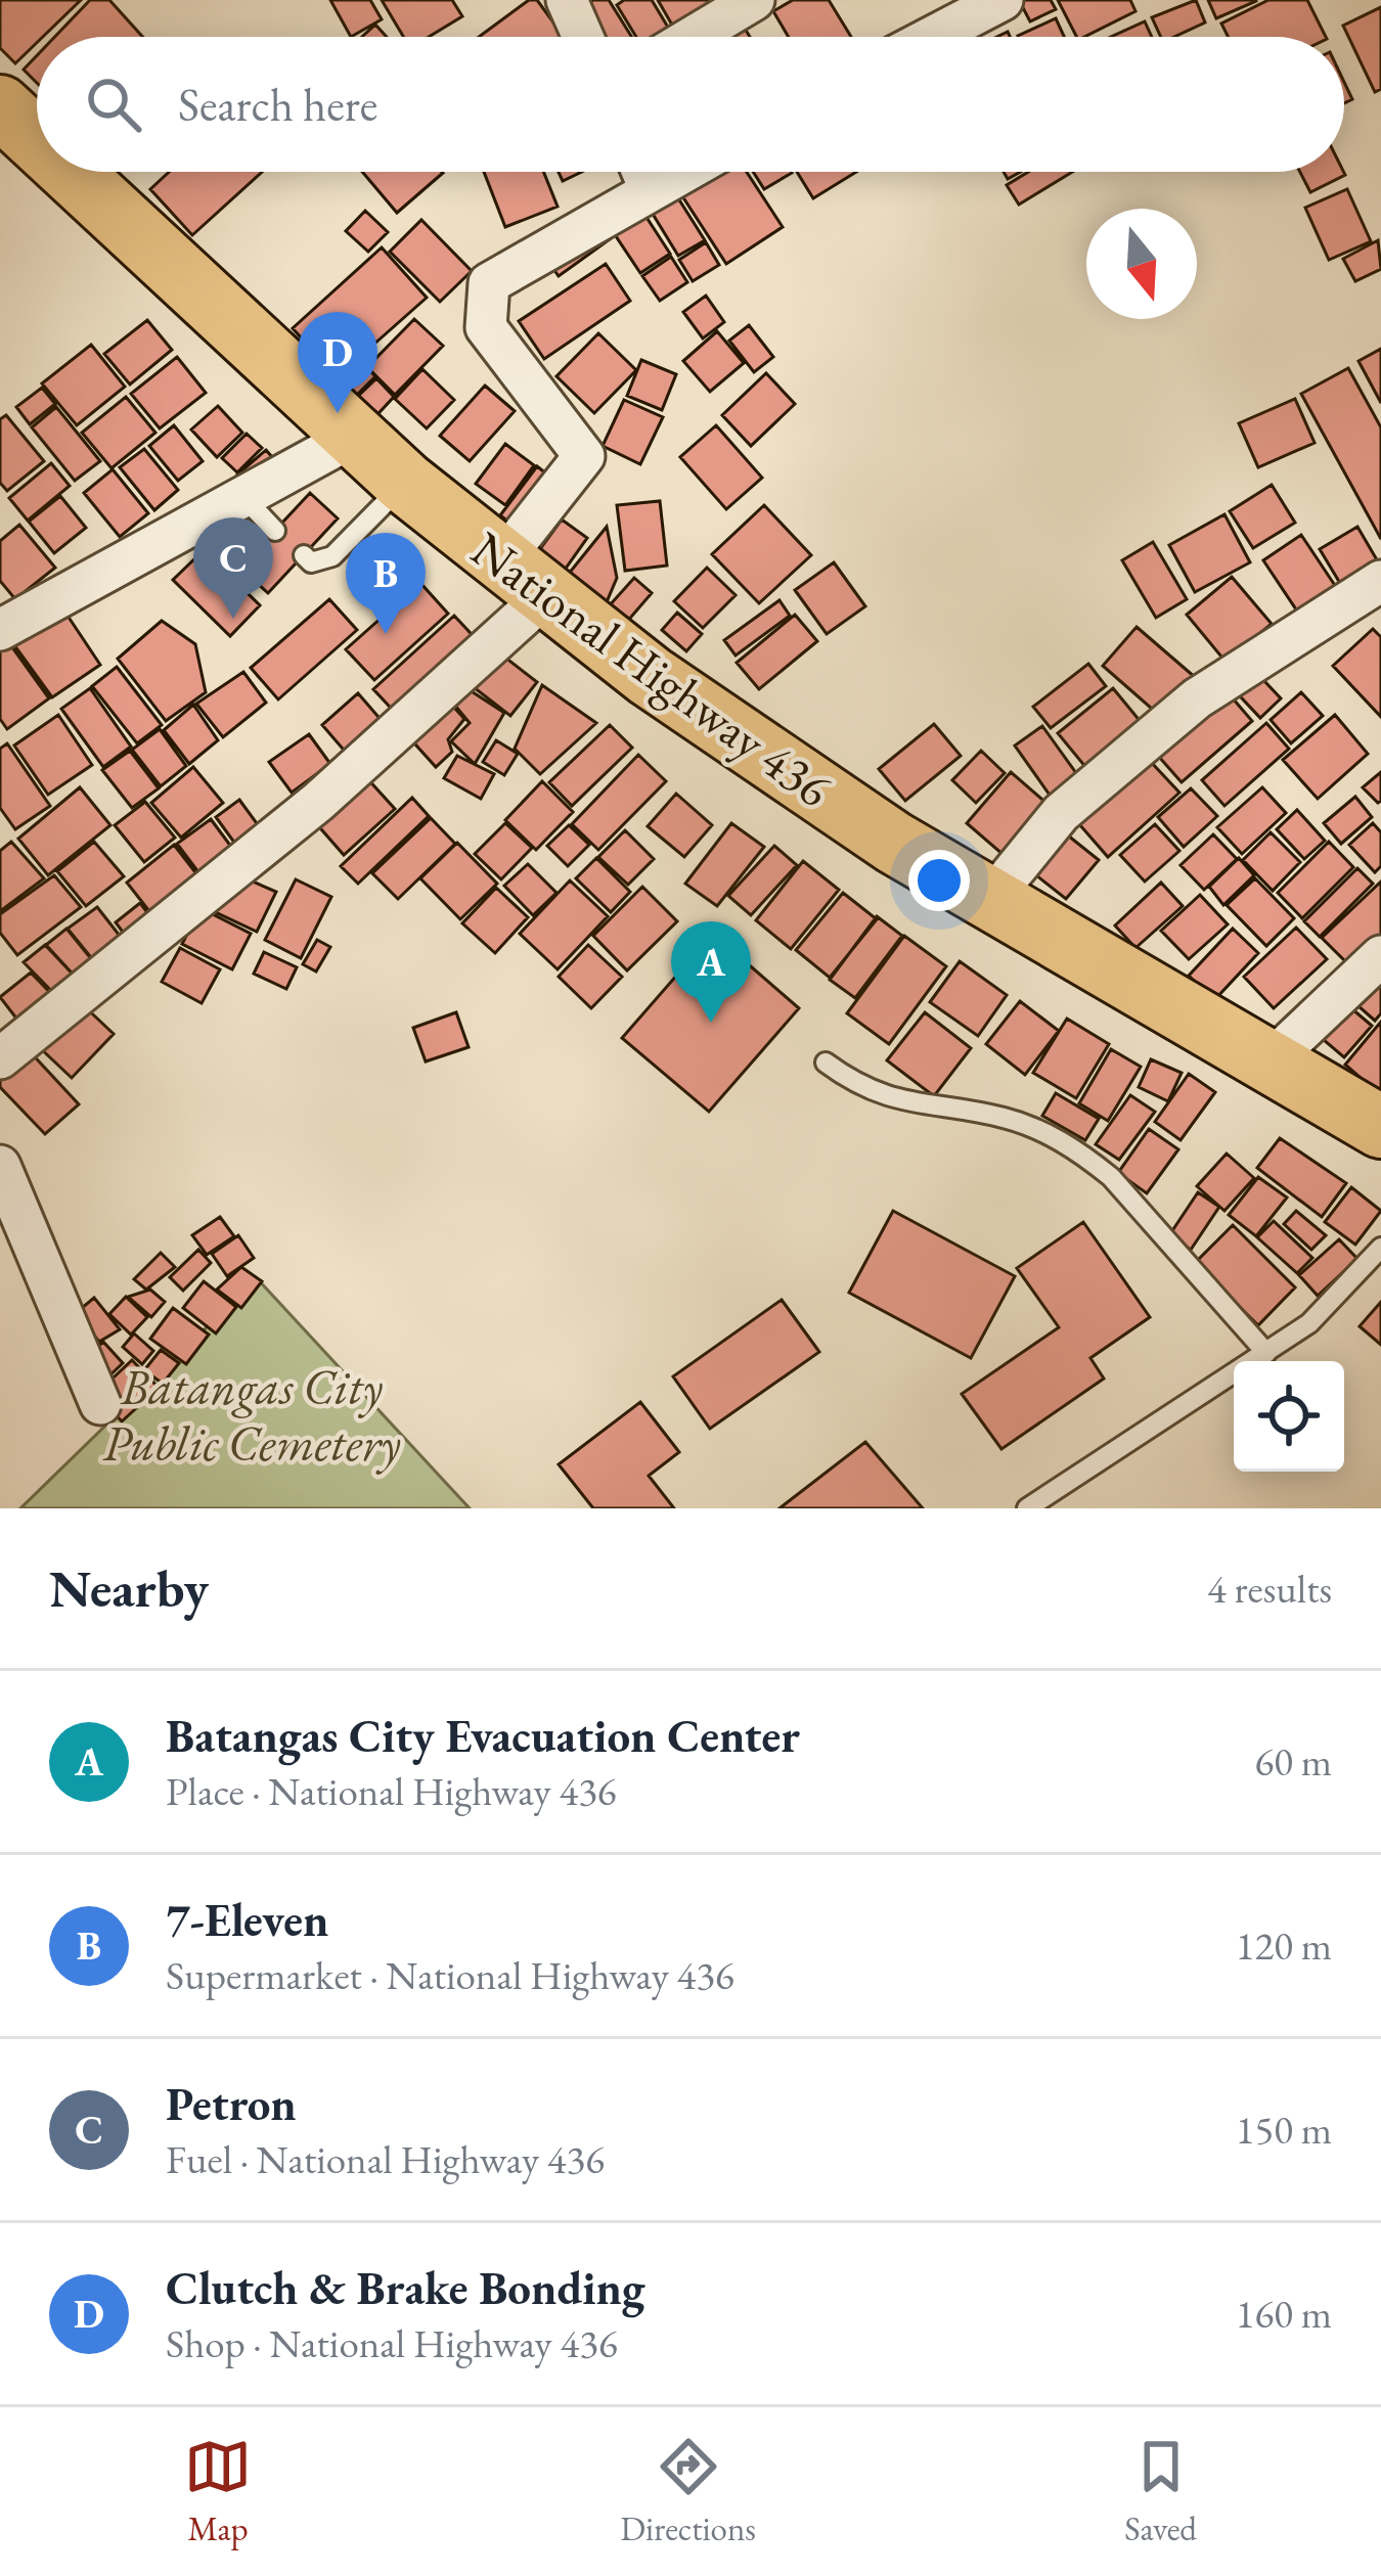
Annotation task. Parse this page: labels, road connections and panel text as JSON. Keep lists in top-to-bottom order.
{
  "streets": {
    "main road": ["National Highway 436"]
  },
  "parks": ["Batangas City Public Cemetery"],
  "north": "bottom",
  "page": {
    "search": "Search here",
    "pins": [
      "D",
      "C",
      "B",
      "A"
    ],
    "heading": ["Nearby", "4 results"],
    "list": [
      {
        "mark": "A",
        "name": "Batangas City Evacuation Center",
        "note": "Place · National Highway 436",
        "value": "60 m"
      },
      {
        "mark": "B",
        "name": "7-Eleven",
        "note": "Supermarket · National Highway 436",
        "value": "120 m"
      },
      {
        "mark": "C",
        "name": "Petron",
        "note": "Fuel · National Highway 436",
        "value": "150 m"
      },
      {
        "mark": "D",
        "name": "Clutch & Brake Bonding",
        "note": "Shop · National Highway 436",
        "value": "160 m"
      }
    ],
    "nav": ["Map", "Directions", "Saved"]
  }
}
